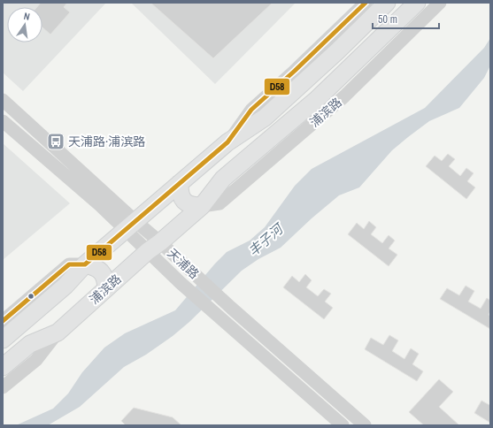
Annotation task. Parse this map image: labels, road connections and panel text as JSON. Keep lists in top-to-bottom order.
{
  "streets": {
    "main road": ["浦滨路"],
    "street": ["天浦路"]
  },
  "crossings": [
    ["浦滨路", "天浦路"]
  ],
  "water": ["丰子河"],
  "places": {
    "bus stop": ["天浦路·浦滨路"]
  },
  "lines": ["transit line D58"],
  "scale_bar": "50 m",
  "north": "top"
}
